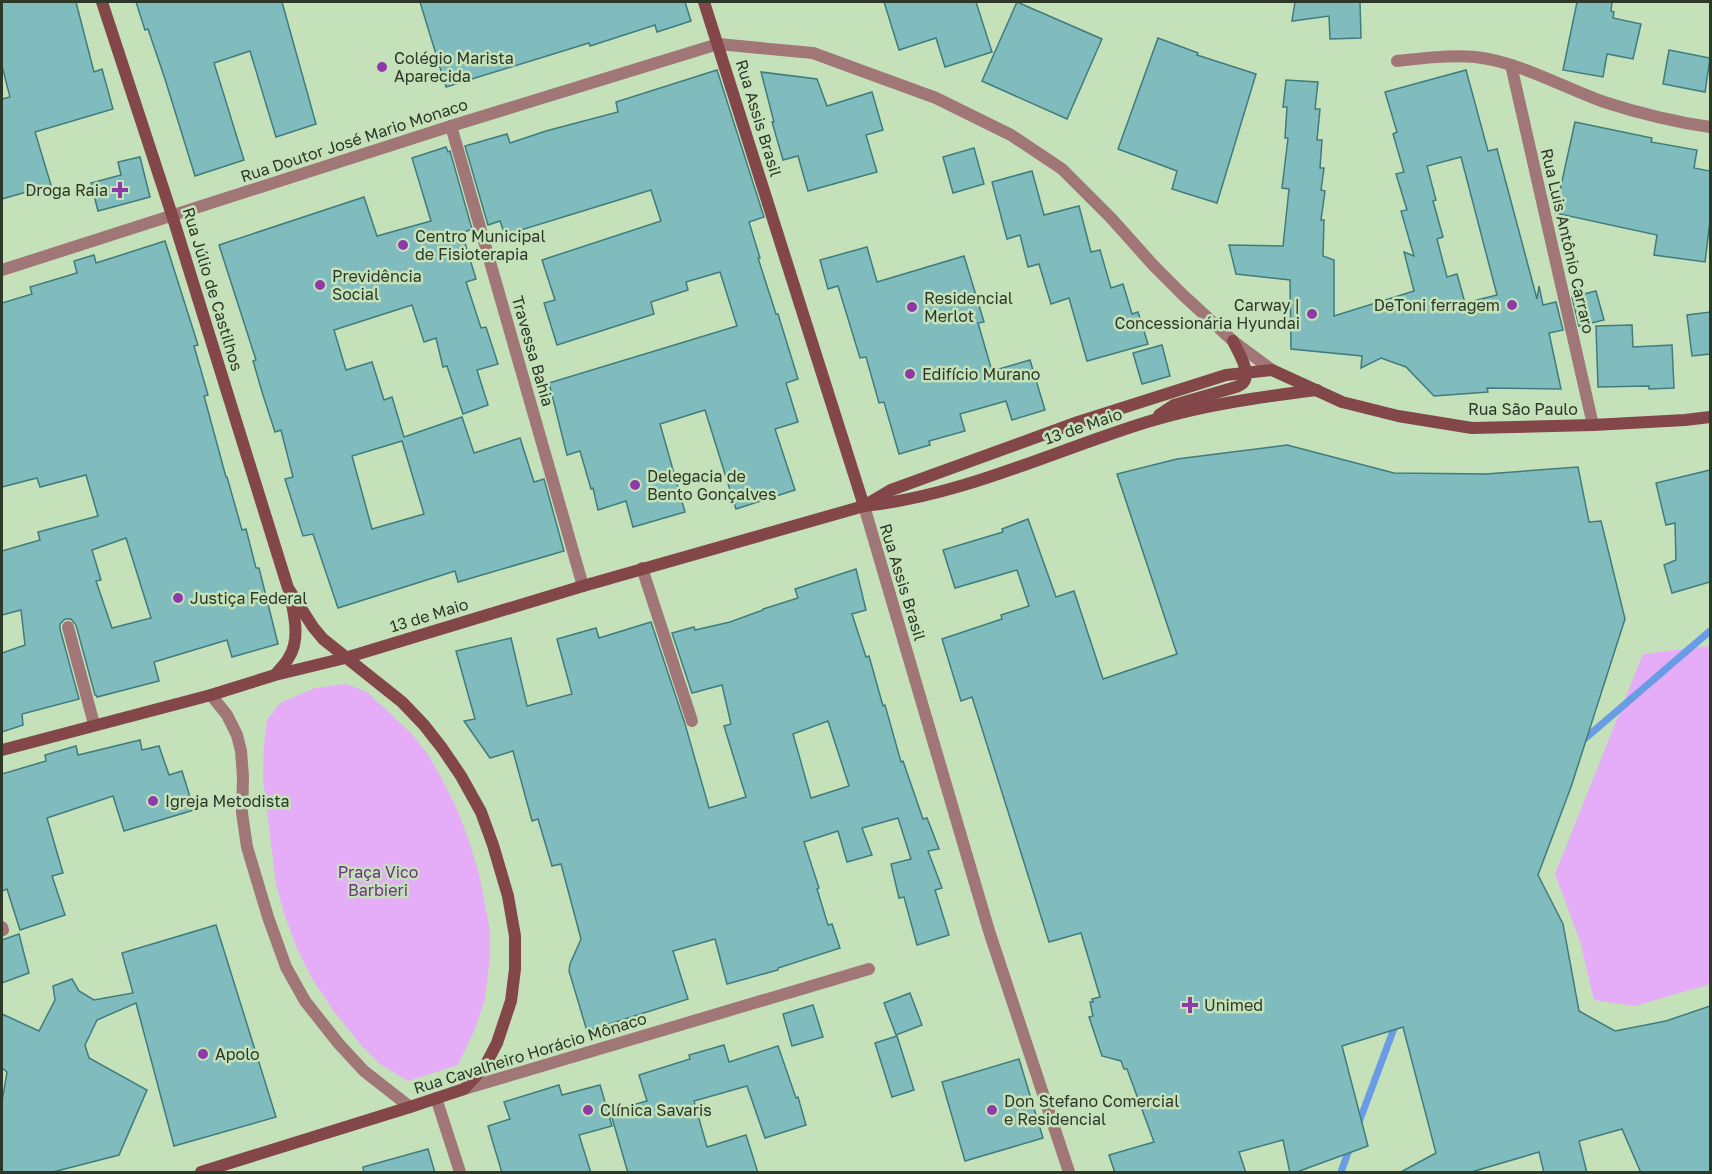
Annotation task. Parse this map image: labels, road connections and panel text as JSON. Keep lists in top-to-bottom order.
{
  "streets": {
    "main road": [
      "Rua Assis Brasil",
      "Rua Júlio de Castilhos",
      "Rua São Paulo",
      "13 de Maio",
      "Rua Cavalheiro Horácio Mônaco"
    ],
    "street": ["Rua Doutor José Mario Monaco", "Rua Luis Antônio Carraro", "Travessa Bahia"]
  },
  "crossings": [
    ["Rua Assis Brasil", "Rua Doutor José Mario Monaco"],
    ["Rua Assis Brasil", "13 de Maio"],
    ["Rua Doutor José Mario Monaco", "Rua Júlio de Castilhos"],
    ["Rua Doutor José Mario Monaco", "Travessa Bahia"],
    ["Rua Luis Antônio Carraro", "Rua São Paulo"],
    ["Rua Júlio de Castilhos", "13 de Maio"],
    ["Rua Júlio de Castilhos", "Rua Cavalheiro Horácio Mônaco"],
    ["Travessa Bahia", "13 de Maio"],
    ["Rua São Paulo", "13 de Maio"]
  ],
  "parks": ["Praça Vico Barbieri"],
  "places": {
    "other": [
      "Colégio Marista Aparecida",
      "Centro Municipal de Fisioterapia",
      "Previdência Social",
      "DeToni ferragem",
      "Residencial Merlot",
      "Carway | Concessionária Hyundai",
      "Edifício Murano",
      "Delegacia de Bento Gonçalves",
      "Justiça Federal",
      "Igreja Metodista",
      "Apolo",
      "Clínica Savaris",
      "Don Stefano Comercial e Residencial"
    ],
    "health": ["Droga Raia", "Unimed"]
  }
}
